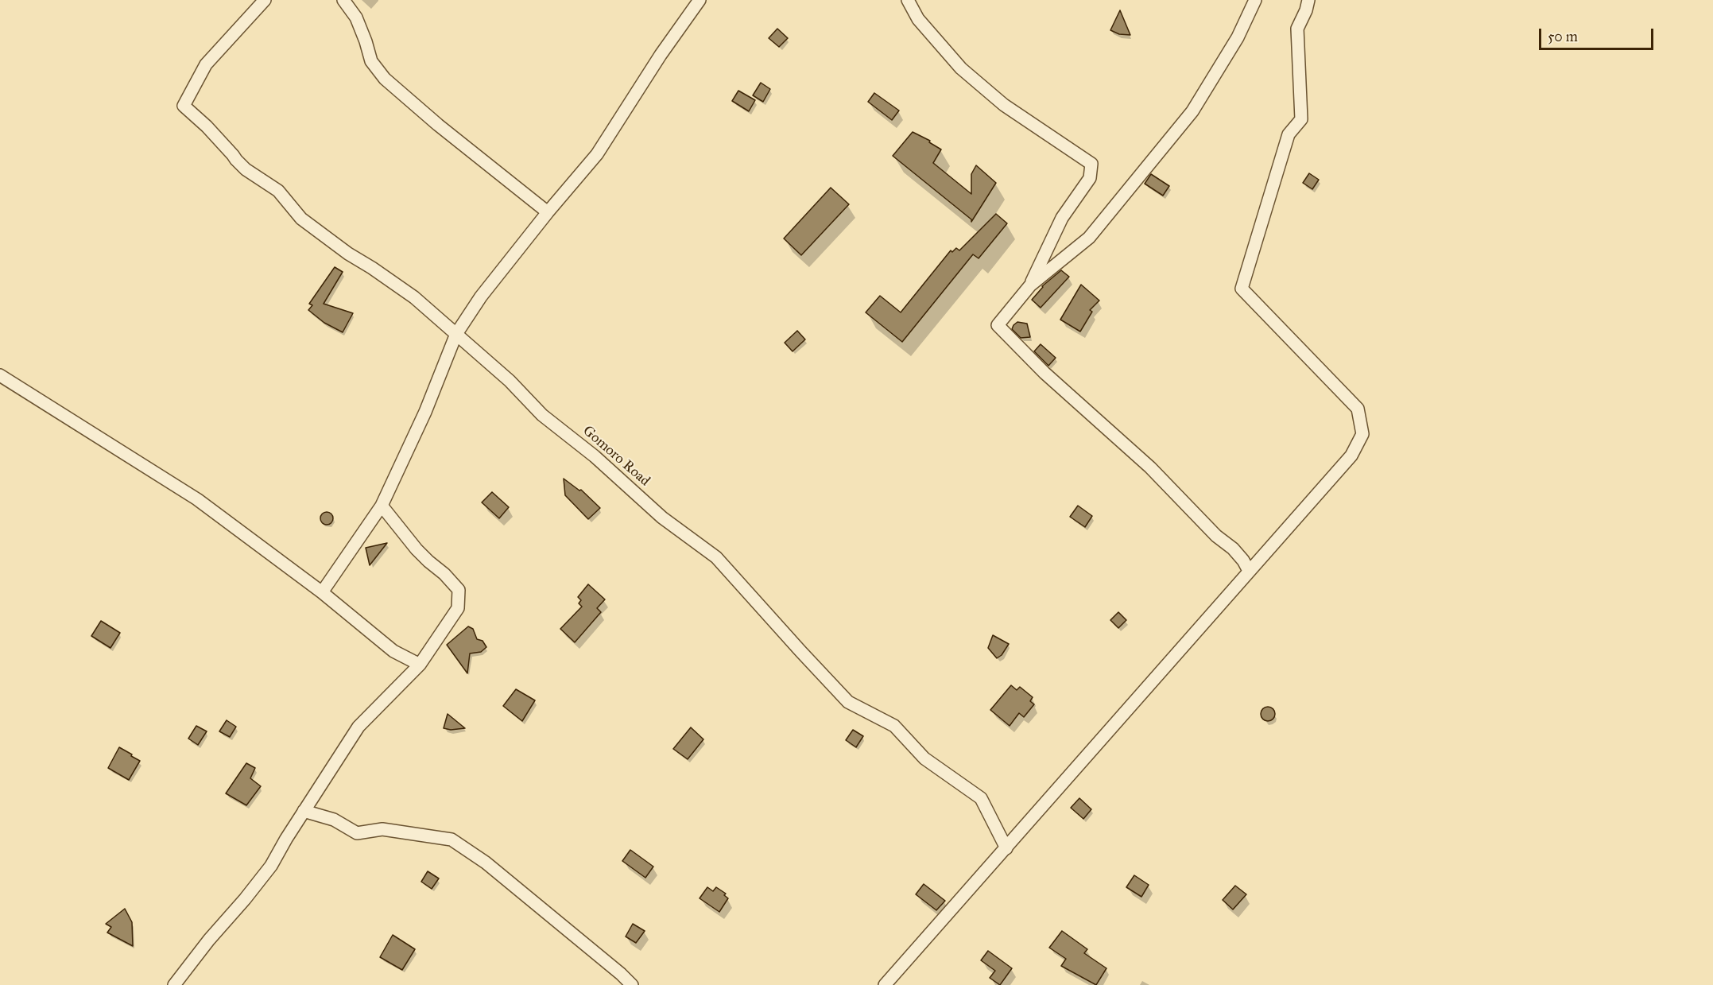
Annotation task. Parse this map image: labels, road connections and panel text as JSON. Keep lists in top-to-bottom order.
{
  "streets": {
    "street": ["Gomoro Road"]
  },
  "scale_bar": "50 m"
}
